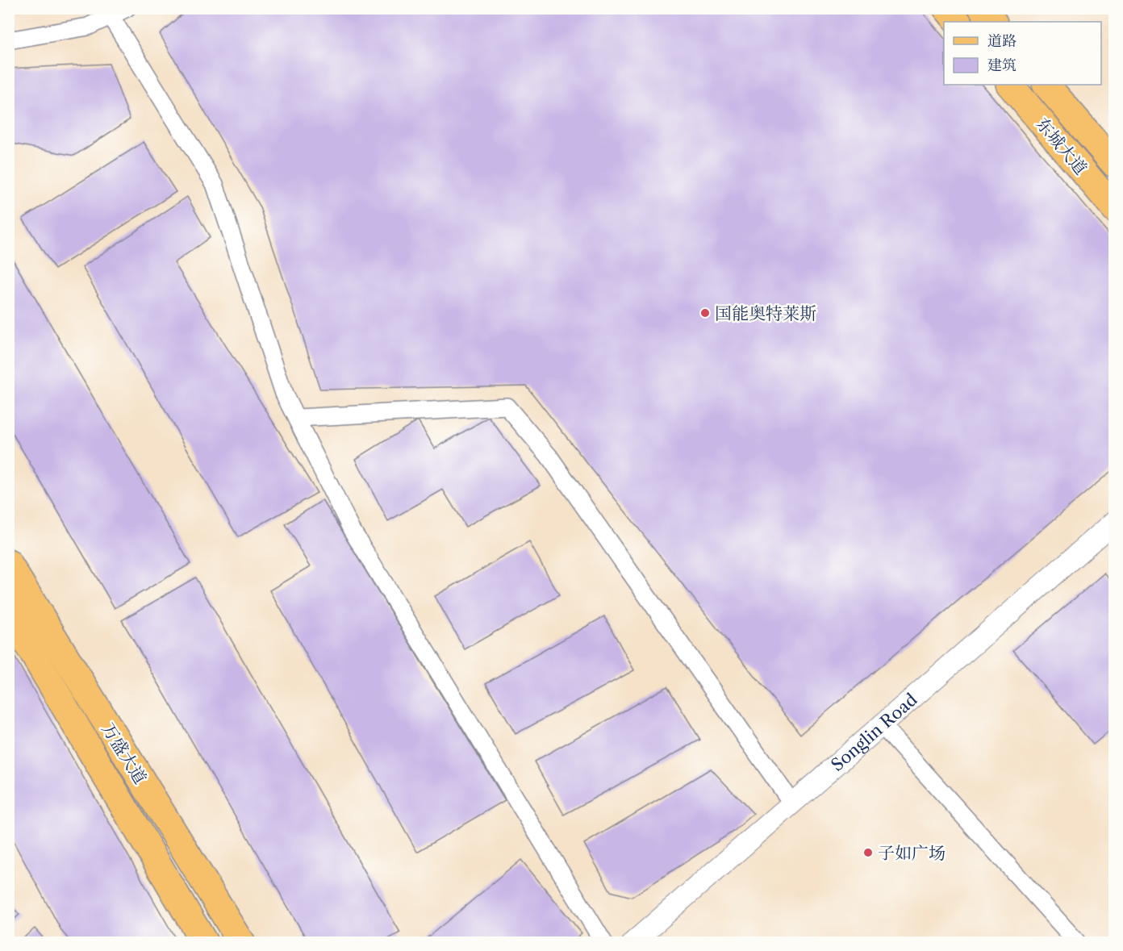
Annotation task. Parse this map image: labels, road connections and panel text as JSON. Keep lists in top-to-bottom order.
{
  "streets": {
    "main road": ["东城大道", "万盛大道"],
    "street": ["Songlin Road"]
  },
  "places": ["国能奥特莱斯", "子如广场"],
  "legend": ["道路", "建筑"]
}
